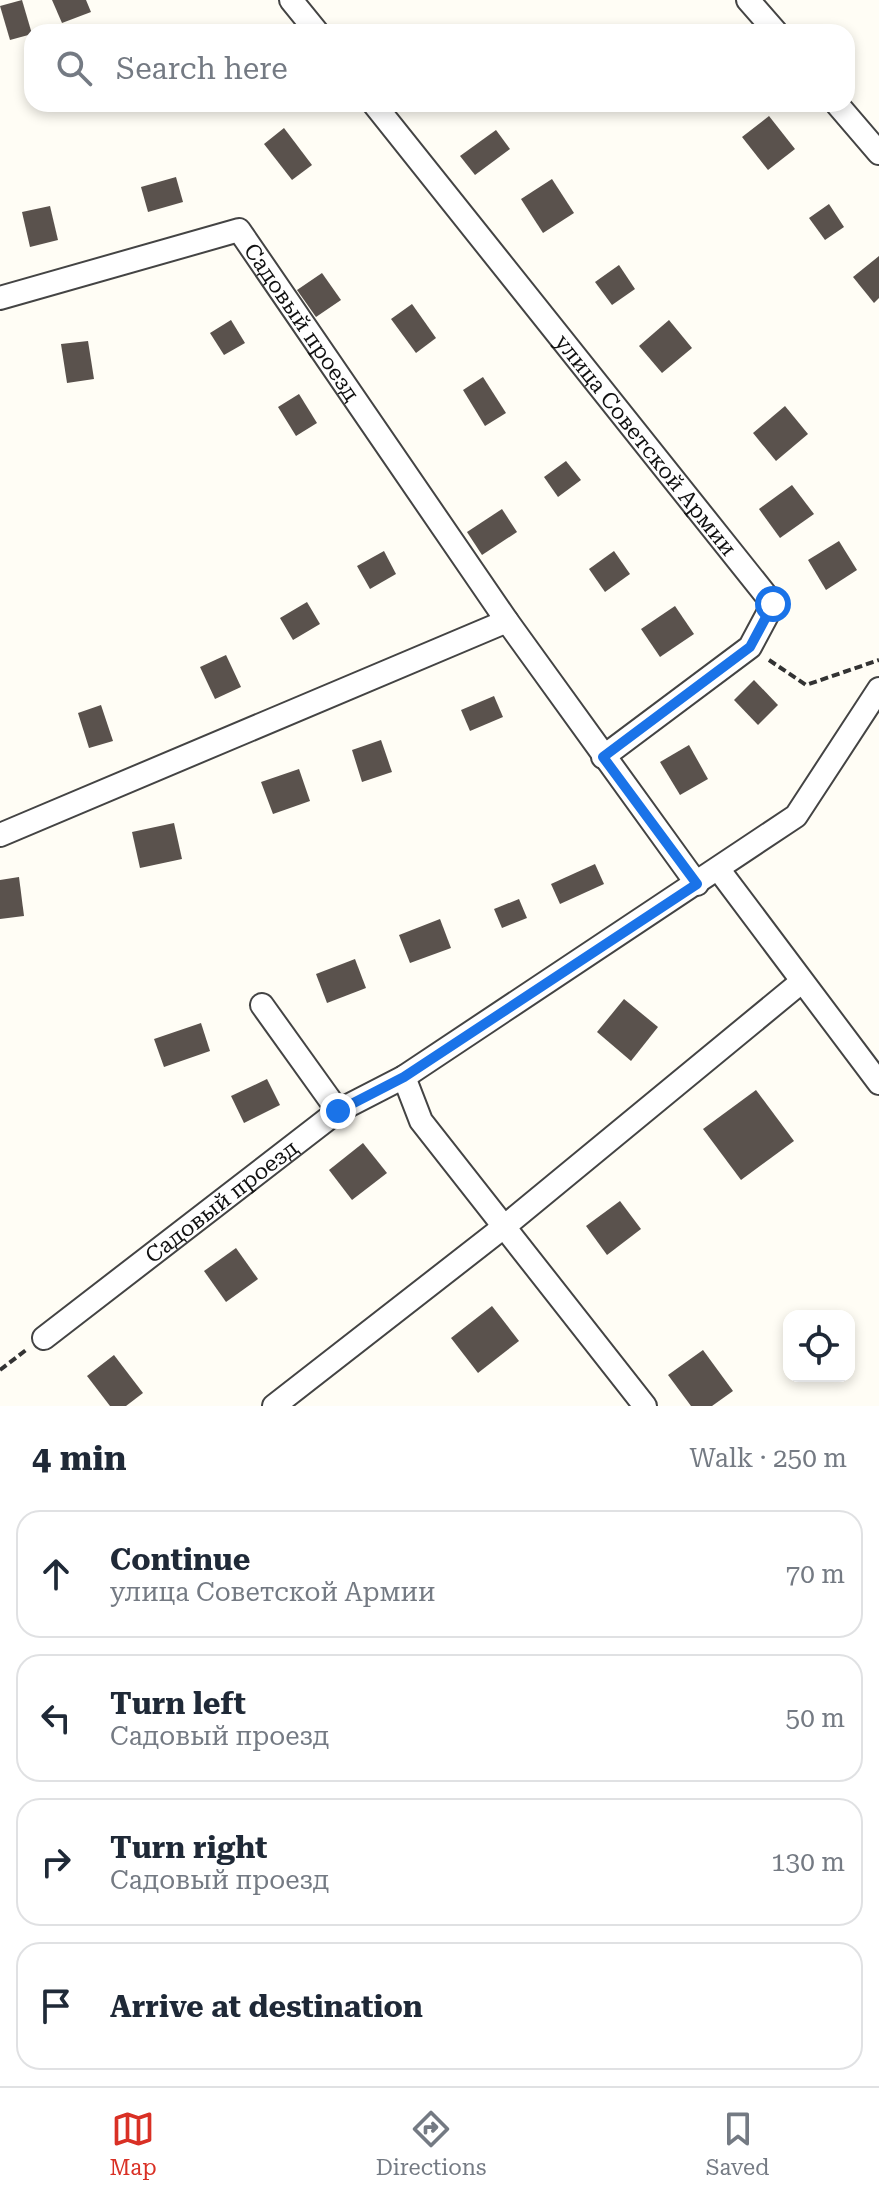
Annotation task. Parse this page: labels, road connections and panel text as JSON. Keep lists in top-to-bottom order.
{
  "streets": {
    "lane": ["Садовый проезд", "улица Советской Армии"]
  },
  "crossings": [
    ["Садовый проезд", "улица Советской Армии"]
  ],
  "page": {
    "search": "Search here",
    "heading": ["4 min", "Walk · 250 m"],
    "list": [
      ["Continue", "улица Советской Армии", "70 m"],
      ["Turn left", "Садовый проезд", "50 m"],
      ["Turn right", "Садовый проезд", "130 m"],
      "Arrive at destination"
    ],
    "nav": ["Map", "Directions", "Saved"]
  }
}
